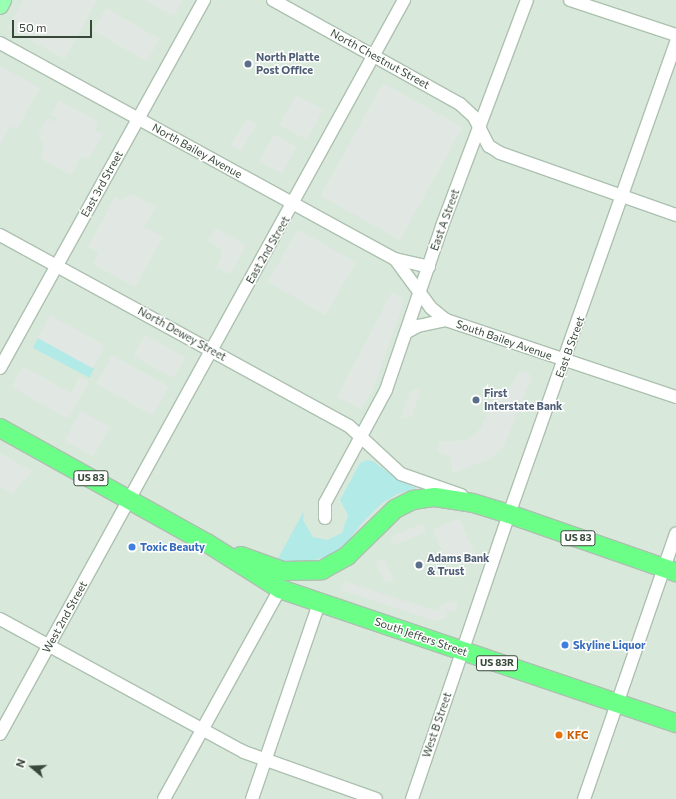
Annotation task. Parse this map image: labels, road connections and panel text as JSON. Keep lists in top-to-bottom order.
{
  "streets": {
    "highway": ["US 83", "South Jeffers Street", "US 83R"],
    "street": [
      "North Chestnut Street",
      "North Bailey Avenue",
      "East 3rd Street",
      "East A Street",
      "East 2nd Street",
      "North Dewey Street",
      "South Bailey Avenue",
      "East B Street",
      "West 2nd Street",
      "West B Street"
    ]
  },
  "crossings": [
    ["North Chestnut Street", "East A Street"],
    ["North Chestnut Street", "East 2nd Street"],
    ["North Chestnut Street", "East B Street"],
    ["North Bailey Avenue", "East 3rd Street"],
    ["North Bailey Avenue", "East A Street"],
    ["North Bailey Avenue", "East 2nd Street"],
    ["North Bailey Avenue", "South Bailey Avenue"],
    ["East 3rd Street", "North Dewey Street"],
    ["East A Street", "North Dewey Street"],
    ["East A Street", "South Bailey Avenue"],
    ["East 2nd Street", "North Dewey Street"],
    ["East 2nd Street", "US 83"],
    ["East 2nd Street", "West 2nd Street"],
    ["North Dewey Street", "US 83"],
    ["South Bailey Avenue", "East B Street"],
    ["East B Street", "US 83"],
    ["East B Street", "South Jeffers Street"],
    ["East B Street", "West B Street"],
    ["US 83", "West 2nd Street"],
    ["US 83", "US 83R"],
    ["South Jeffers Street", "US 83R"],
    ["South Jeffers Street", "West B Street"]
  ],
  "places": [
    "North Platte Post Office",
    "First Interstate Bank",
    "Toxic Beauty",
    "Adams Bank & Trust",
    "Skyline Liquor",
    "KFC"
  ],
  "scale_bar": "50 m",
  "north": "left"
}
